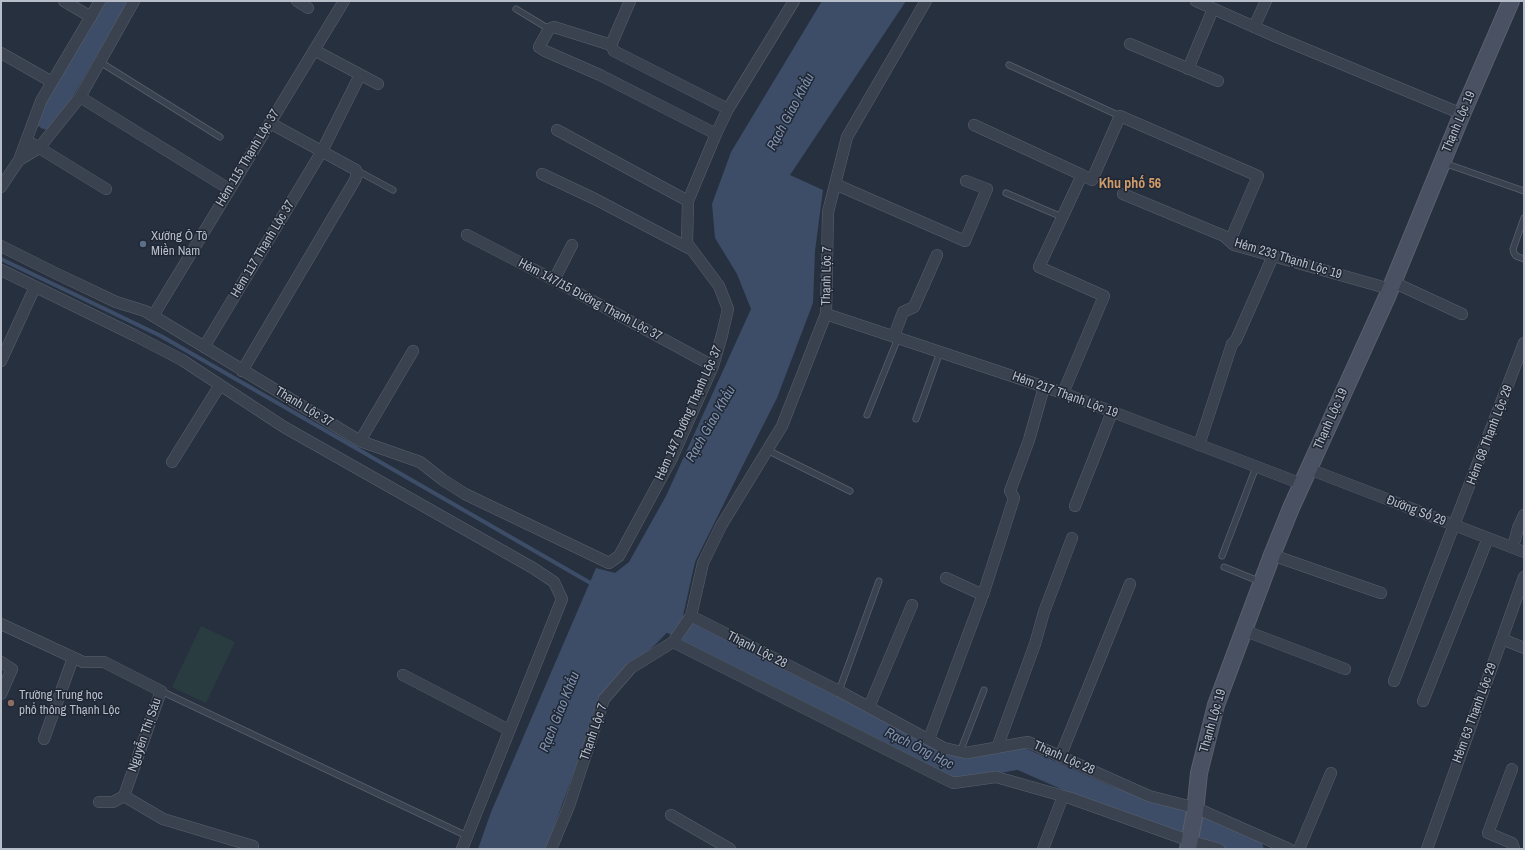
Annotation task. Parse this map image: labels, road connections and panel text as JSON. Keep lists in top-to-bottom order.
{
  "streets": {
    "street": [
      "Thạnh Lộc 19",
      "Hẻm 115 Thạnh Lộc 37",
      "Hẻm 117 Thạnh Lộc 37",
      "Hẻm 233 Thạnh Lộc 19",
      "Thạnh Lộc 7",
      "Hẻm 147/15 Đường Thạnh Lộc 37",
      "Hẻm 217 Thạnh Lộc 19",
      "Thạnh Lộc 37",
      "Hẻm 147 Đường Thạnh Lộc 37",
      "Hẻm 68 Thạnh Lộc 29",
      "Đường Số 29",
      "Thạnh Lộc 28",
      "Hẻm 63 Thạnh Lộc 29",
      "Nguyễn Thị Sáu"
    ]
  },
  "crossings": [
    ["Thạnh Lộc 19", "Hẻm 233 Thạnh Lộc 19"],
    ["Thạnh Lộc 19", "Hẻm 217 Thạnh Lộc 19"],
    ["Thạnh Lộc 19", "Đường Số 29"],
    ["Thạnh Lộc 19", "Thạnh Lộc 28"],
    ["Hẻm 115 Thạnh Lộc 37", "Thạnh Lộc 37"],
    ["Hẻm 117 Thạnh Lộc 37", "Thạnh Lộc 37"],
    ["Thạnh Lộc 7", "Hẻm 217 Thạnh Lộc 19"],
    ["Thạnh Lộc 7", "Thạnh Lộc 28"],
    ["Hẻm 147/15 Đường Thạnh Lộc 37", "Hẻm 147 Đường Thạnh Lộc 37"],
    ["Thạnh Lộc 37", "Hẻm 147 Đường Thạnh Lộc 37"],
    ["Hẻm 68 Thạnh Lộc 29", "Đường Số 29"]
  ],
  "districts": ["Khu phố 56"],
  "water": ["Rạch Giao Khẩu", "Rạch Ông Học"],
  "places": ["Xưởng Ô Tô Miền Nam", "Trường Trung học phổ thông Thạnh Lộc"]
}
